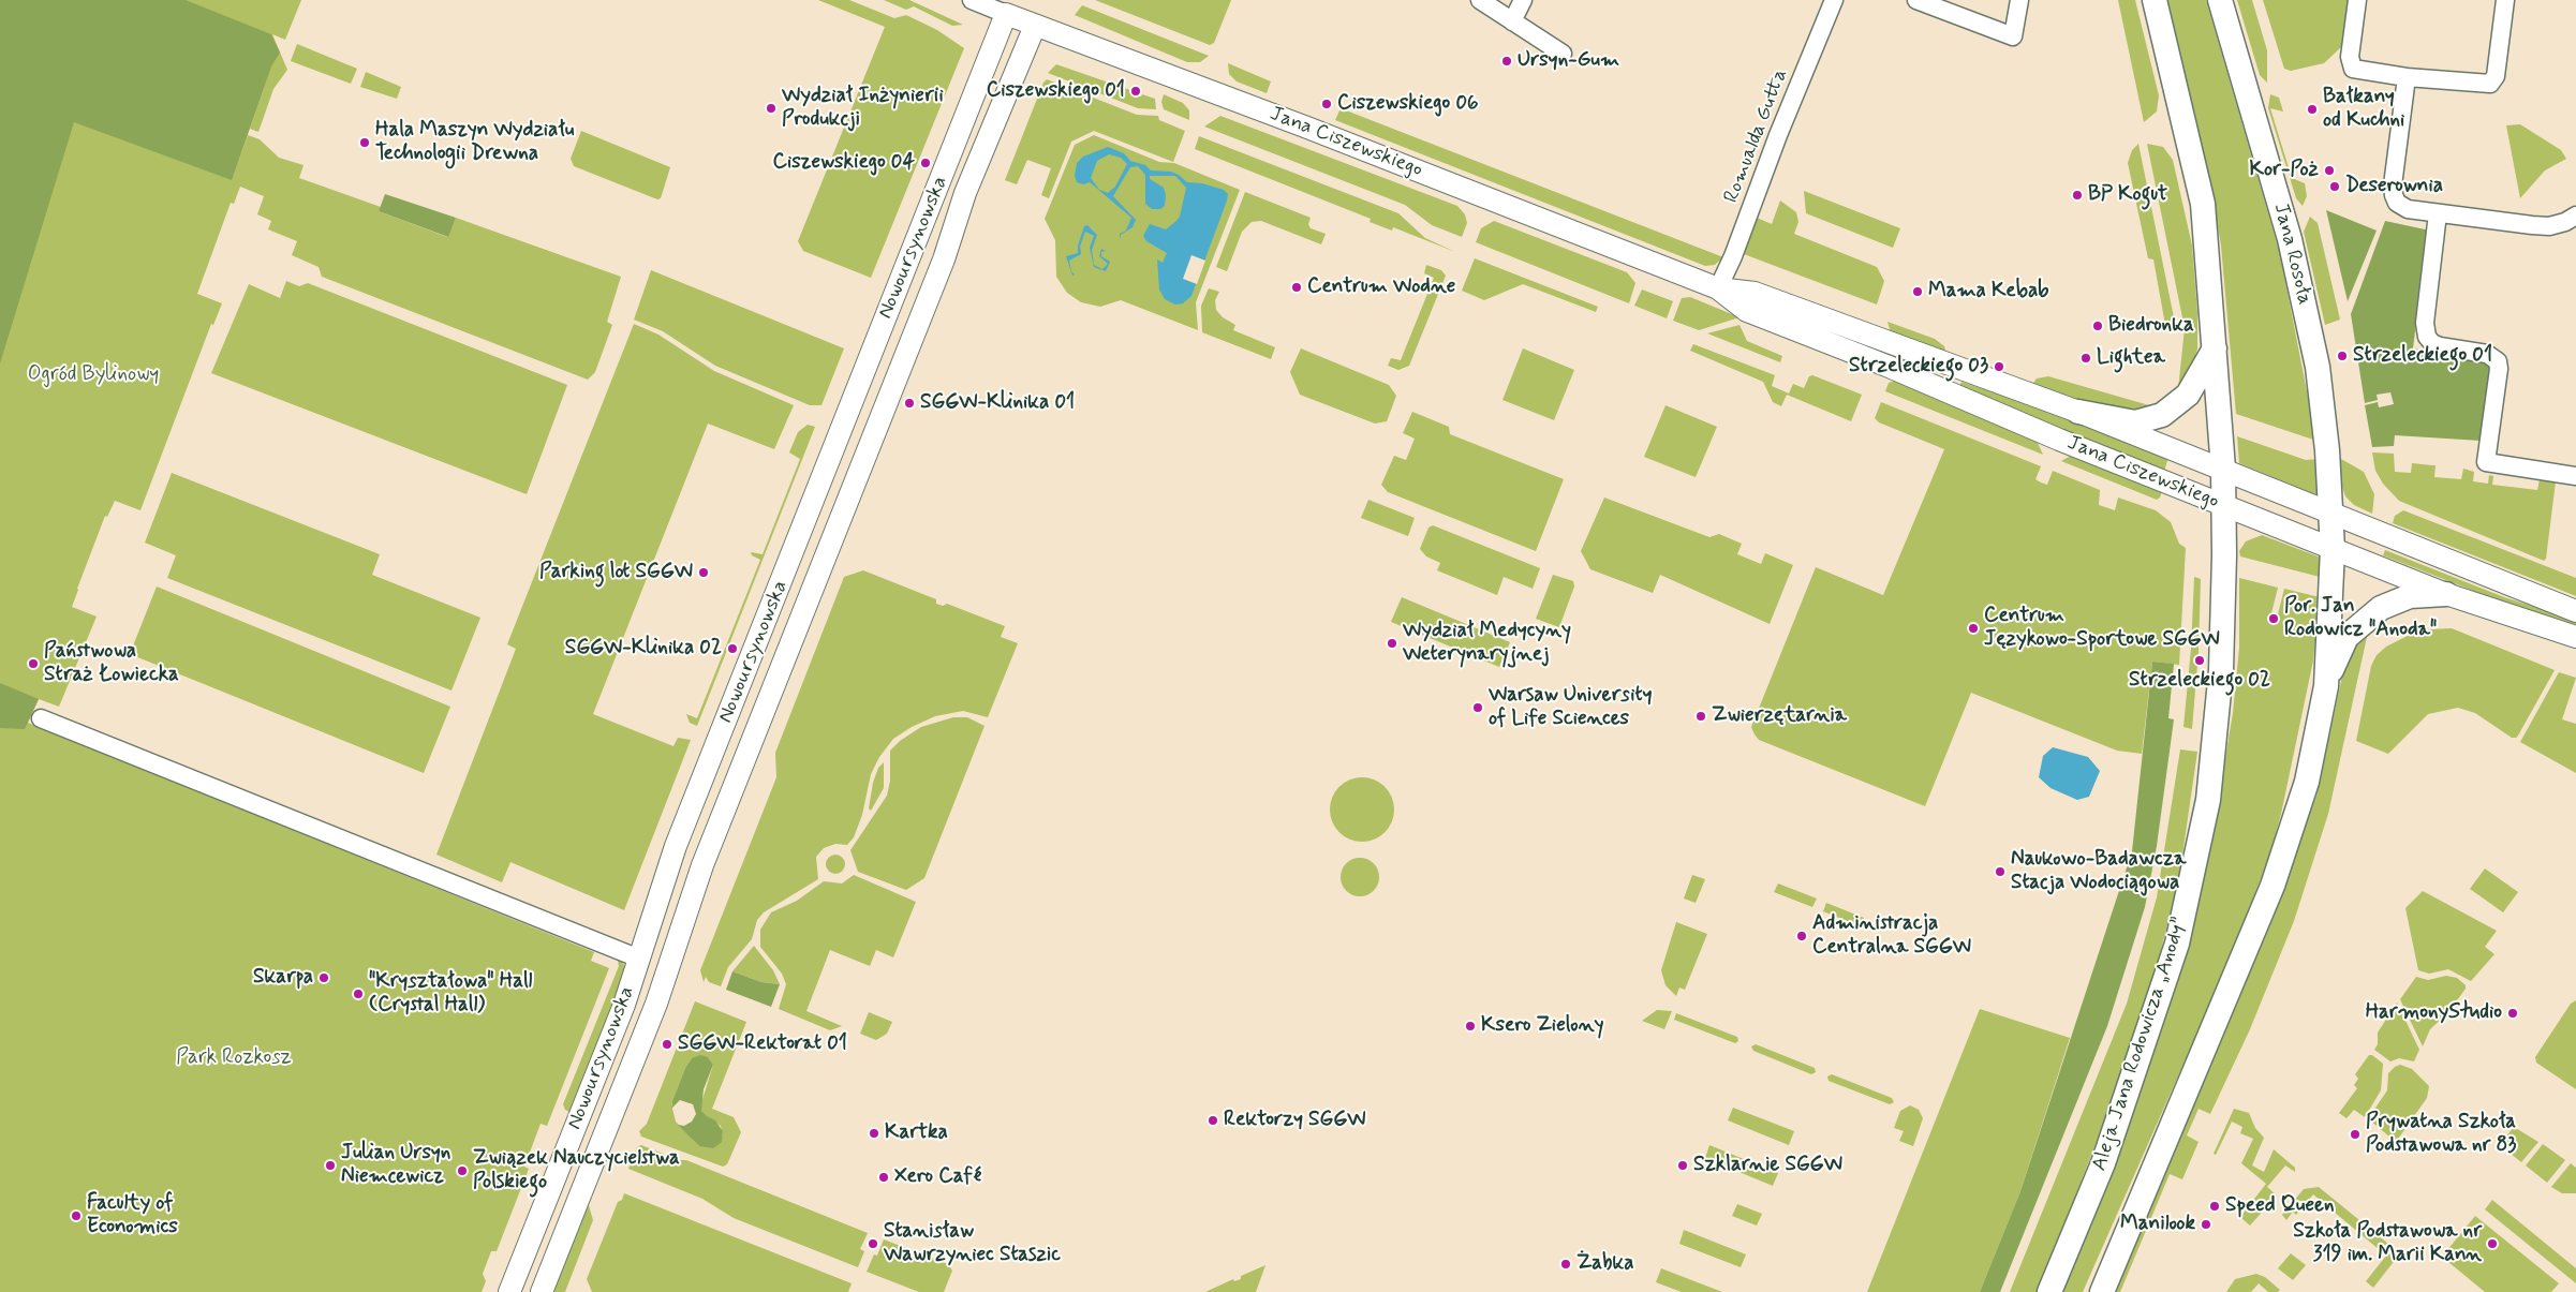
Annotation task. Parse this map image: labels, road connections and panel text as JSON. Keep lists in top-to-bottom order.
{
  "streets": {
    "main road": ["Jana Rosoła", "Aleja Jana Rodowicza „Anody”"],
    "street": ["Romualda Gutta", "Jana Ciszewskiego", "Nowoursynowska"]
  },
  "crossings": [
    ["Romualda Gutta", "Jana Ciszewskiego"],
    ["Jana Ciszewskiego", "Nowoursynowska"],
    ["Jana Ciszewskiego", "Jana Rosoła"],
    ["Jana Ciszewskiego", "Aleja Jana Rodowicza „Anody”"]
  ],
  "parks": ["Ogród Bylinowy", "Park Rozkosz"],
  "places": [
    "Ursyn-Gum",
    "Ciszewskiego 01",
    "Ciszewskiego 06",
    "Wydział Inżynierii Produkcji",
    "Bałkany od Kuchni",
    "Hala Maszyn Wydziału Technologii Drewna",
    "Ciszewskiego 04",
    "Kor-Poż",
    "Deserownia",
    "BP Kogut",
    "Centrum Wodne",
    "Mama Kebab",
    "Biedronka",
    "Strzeleckiego 01",
    "Lightea",
    "Strzeleckiego 03",
    "SGGW-Klinika 01",
    "Parking lot SGGW",
    "Por. Jan Rodowicz \"Anoda\"",
    "Centrum Językowo-Sportowe SGGW",
    "Wydział Medycyny Weterynaryjnej",
    "SGGW-Klinika 02",
    "Strzeleckiego 02",
    "Państwowa Straż Łowiecka",
    "Warsaw University of Life Sciences",
    "Zwierzętarnia",
    "Naukowo-Badawcza Stacja Wodociągowa",
    "Administracja Centralna SGGW",
    "Skarpa",
    "\"Kryształowa\" Hall (Crystal Hall)",
    "HarmonyStudio",
    "Ksero Zielony",
    "SGGW-Rektorat 01",
    "Rektorzy SGGW",
    "Kartka",
    "Prywatna Szkoła Podstawowa nr 83",
    "Julian Ursyn Niemcewicz",
    "Szklarnie SGGW",
    "Związek Nauczycielstwa Polskiego",
    "Xero Café",
    "Speed Queen",
    "Faculty of Economics",
    "Manilook",
    "Stanisław Wawrzyniec Staszic",
    "Szkoła Podstawowa nr 319 im. Marii Kann",
    "Żabka"
  ]
}
